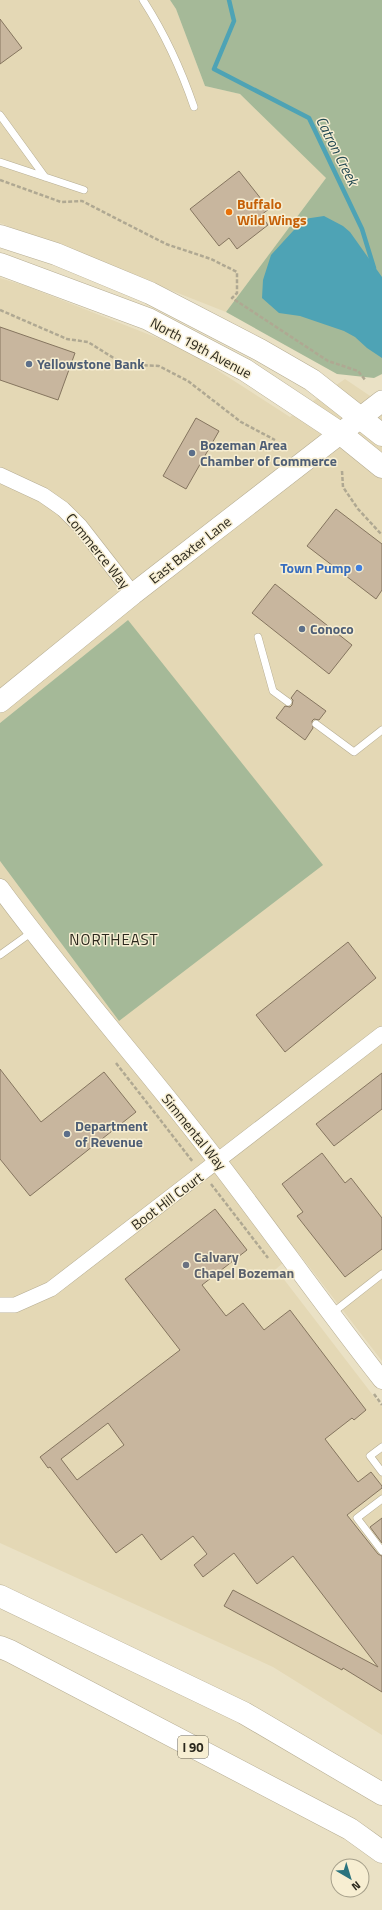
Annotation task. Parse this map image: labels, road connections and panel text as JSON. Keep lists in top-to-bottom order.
{
  "streets": {
    "main road": ["North 19th Avenue", "East Baxter Lane", "I 90"],
    "street": ["Commerce Way", "Simmental Way", "Boot Hill Court"]
  },
  "crossings": [
    ["North 19th Avenue", "East Baxter Lane"],
    ["East Baxter Lane", "Commerce Way"],
    ["Simmental Way", "Boot Hill Court"]
  ],
  "districts": ["NORTHEAST"],
  "water": ["Catron Creek"],
  "places": [
    "Buffalo Wild Wings",
    "Yellowstone Bank",
    "Bozeman Area Chamber of Commerce",
    "Town Pump",
    "Conoco",
    "Department of Revenue",
    "Calvary Chapel Bozeman"
  ],
  "north": "bottom right"
}
